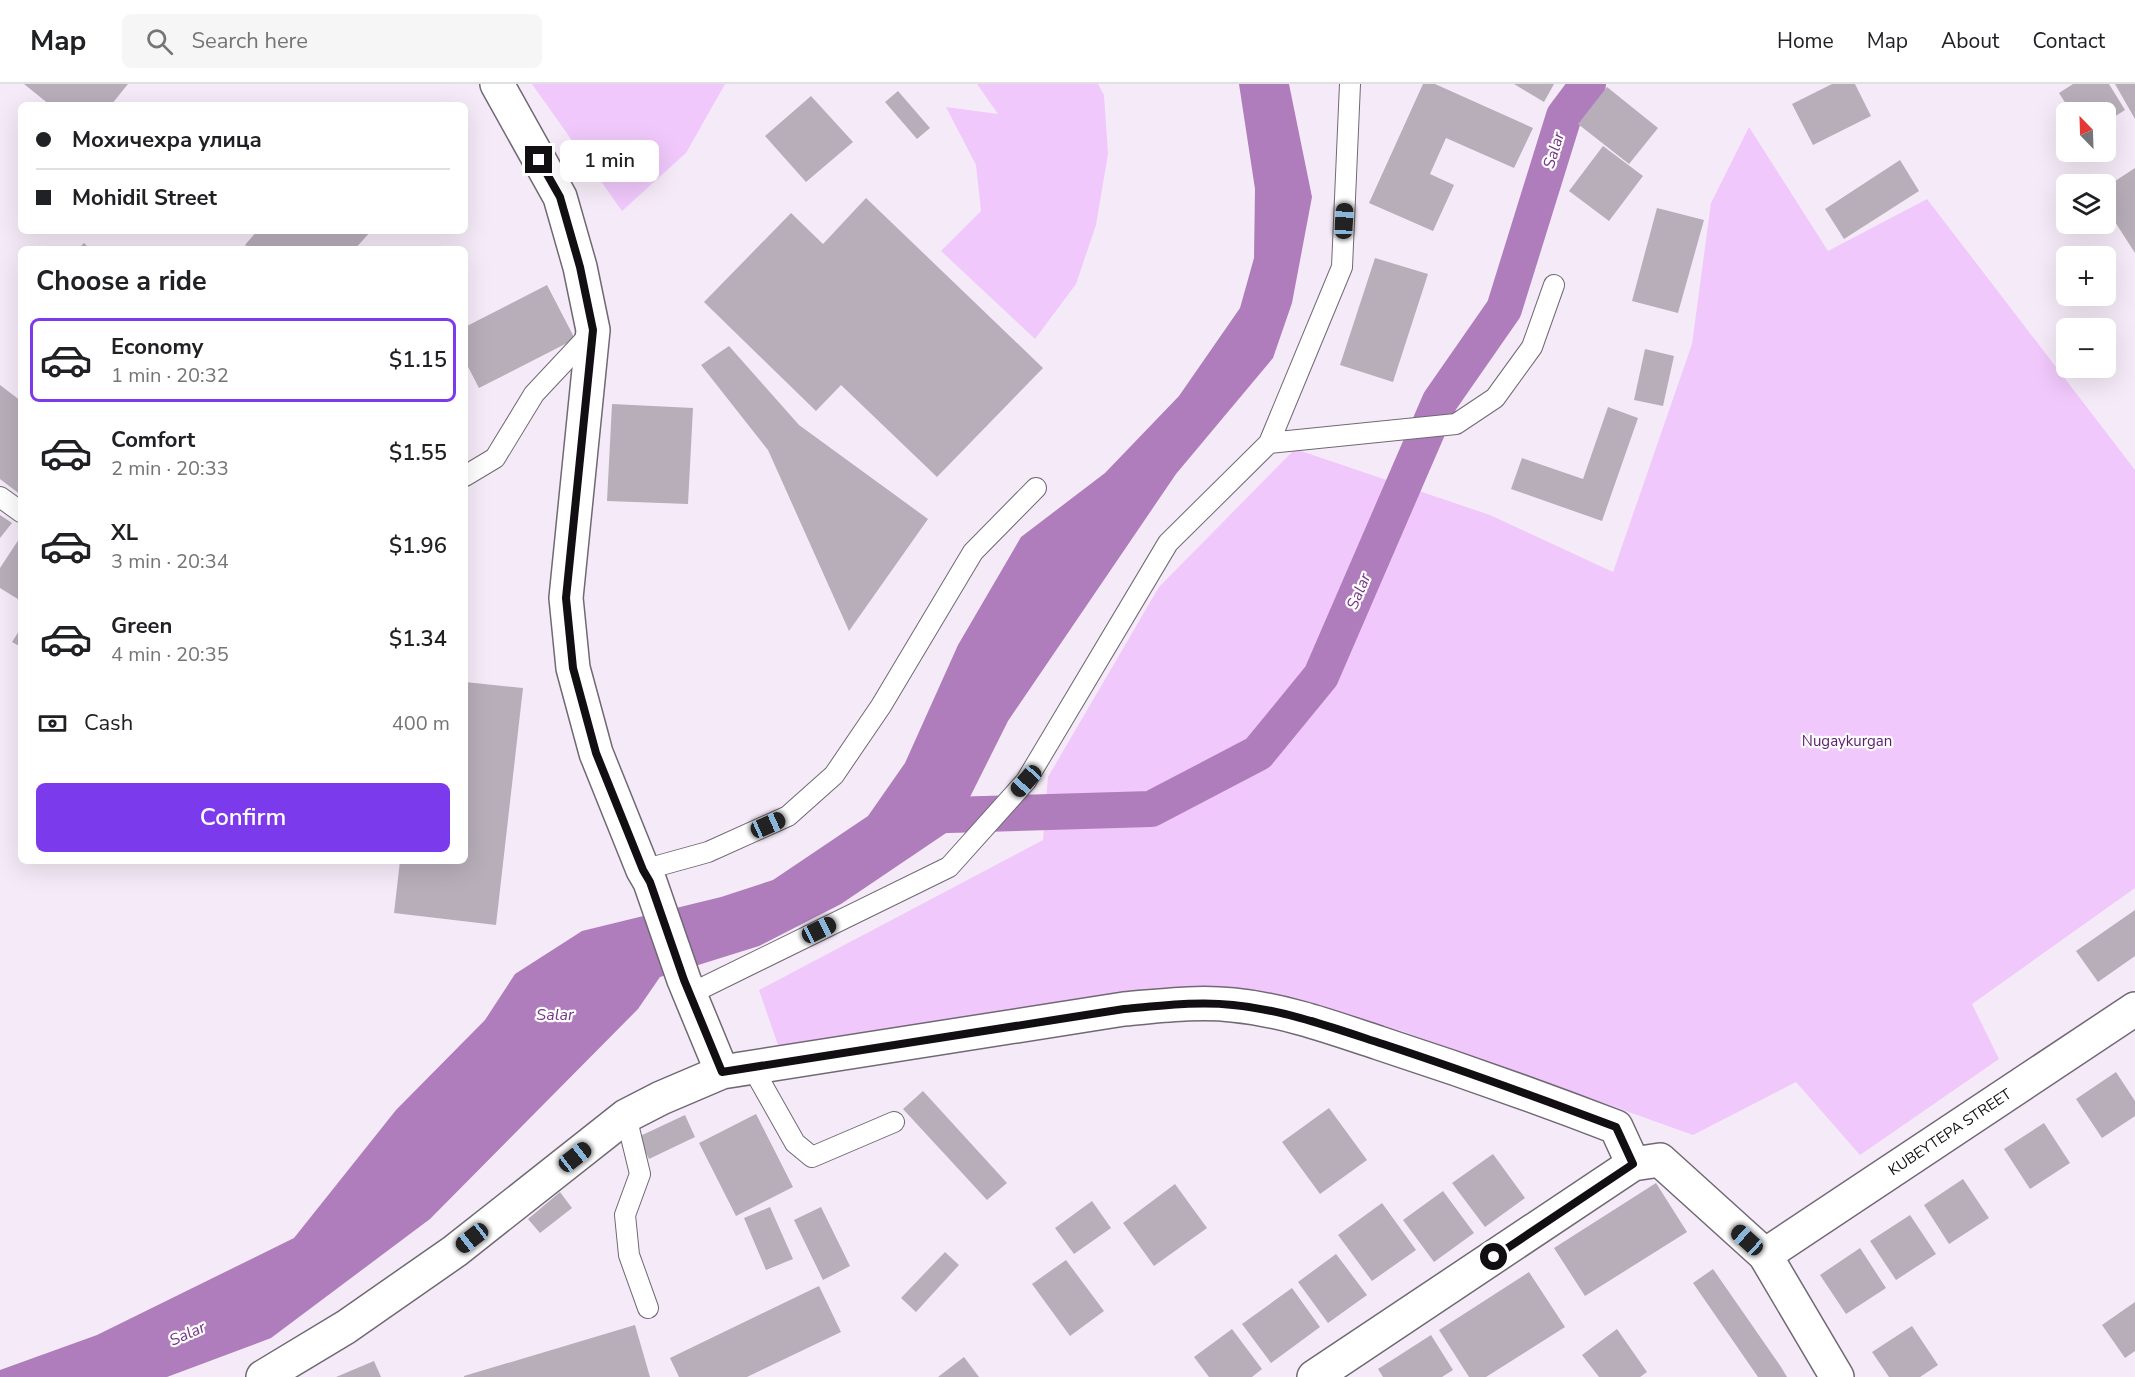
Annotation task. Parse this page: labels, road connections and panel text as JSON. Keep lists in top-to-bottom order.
{
  "streets": {
    "street": ["KUBEYTEPA STREET"]
  },
  "water": ["Salar"],
  "parks": ["Nugaykurgan"],
  "north": "top left",
  "page": {
    "header": "Map",
    "search": "Search here",
    "nav": [
      "Home",
      "Map",
      "About",
      "Contact"
    ],
    "map_buttons": ["+", "−"],
    "banner": ["Мохичехра улица", "Mohidil Street"],
    "bubble": "1 min",
    "heading": "Choose a ride",
    "list": [
      {
        "name": "Economy",
        "note": "1 min · 20:32",
        "value": "$1.15"
      },
      {
        "name": "Comfort",
        "note": "2 min · 20:33",
        "value": "$1.55"
      },
      {
        "name": "XL",
        "note": "3 min · 20:34",
        "value": "$1.96"
      },
      {
        "name": "Green",
        "note": "4 min · 20:35",
        "value": "$1.34"
      }
    ],
    "pay": ["Cash", "400 m"],
    "buttons": "Confirm"
  }
}
